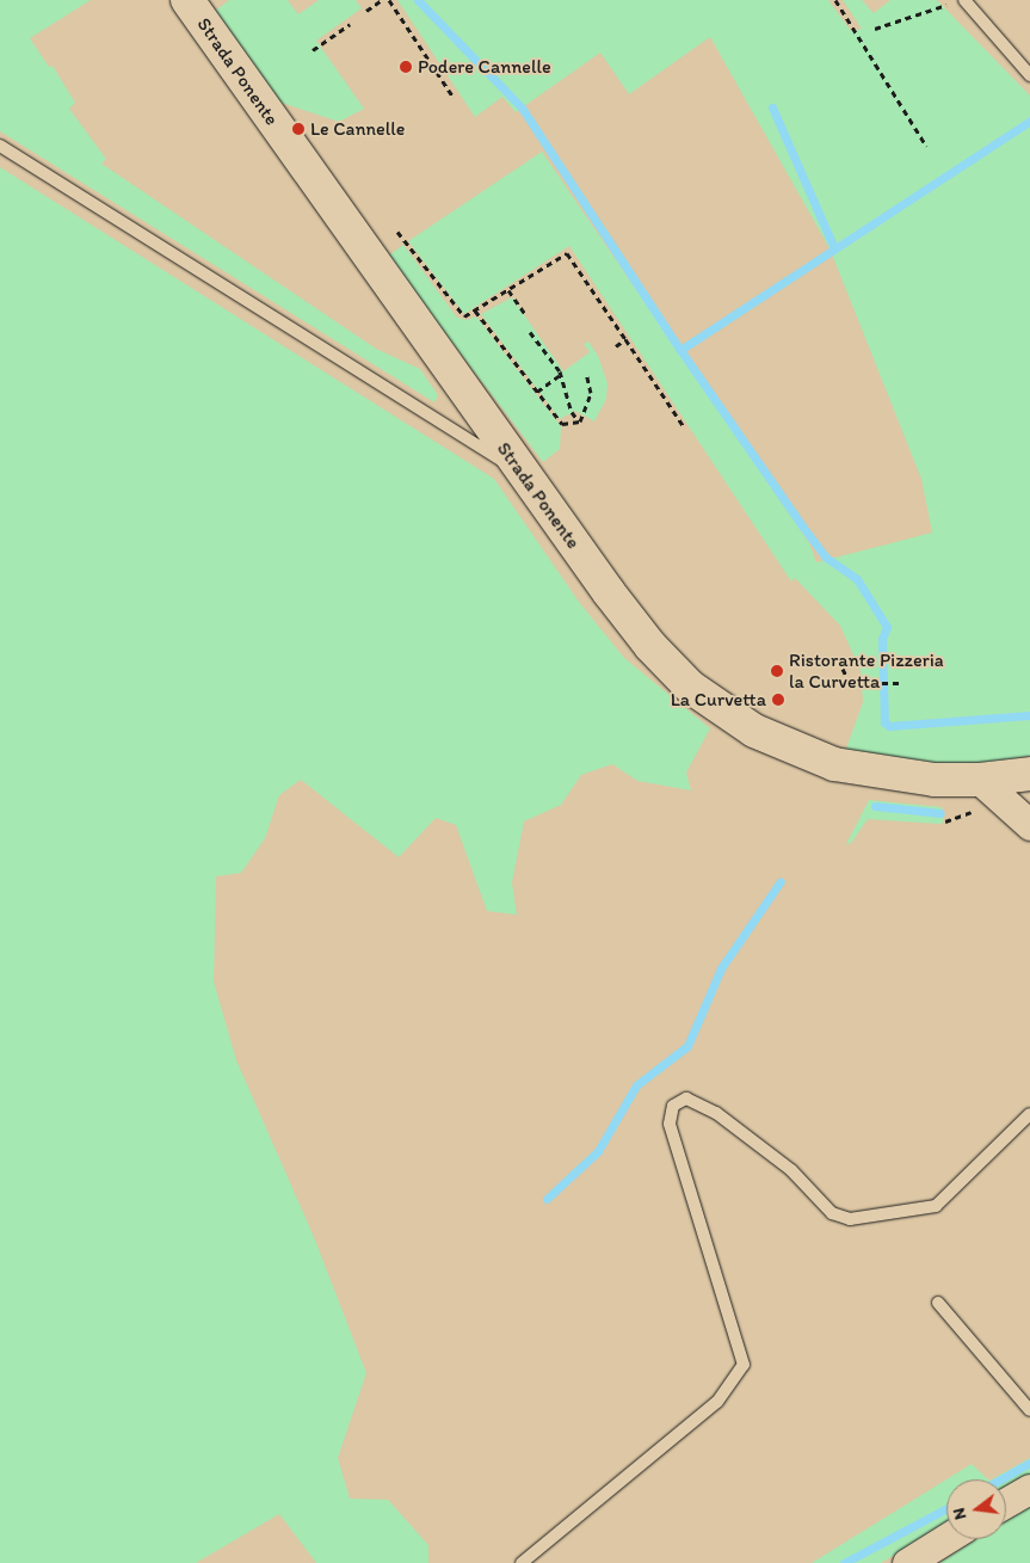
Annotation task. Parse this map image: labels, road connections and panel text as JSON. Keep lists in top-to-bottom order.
{
  "streets": {
    "main road": ["Strada Ponente"]
  },
  "places": [
    "Podere Cannelle",
    "Le Cannelle",
    "Ristorante Pizzeria la Curvetta",
    "La Curvetta"
  ],
  "north": "left"
}
